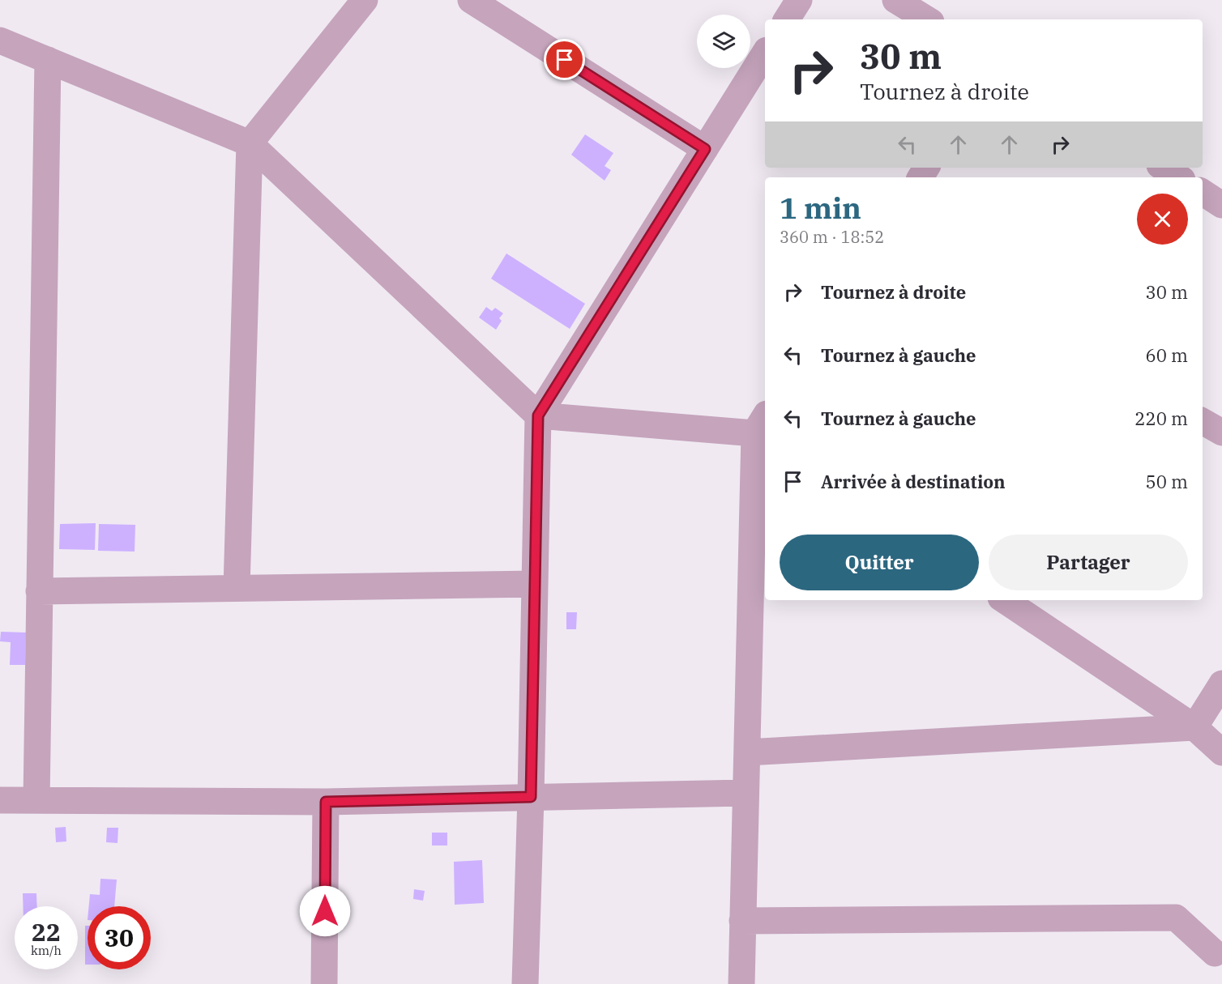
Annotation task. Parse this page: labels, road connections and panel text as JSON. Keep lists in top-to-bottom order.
{
  "page": {
    "turn": ["30 m", "Tournez à droite"],
    "heading": ["1 min", "360 m · 18:52"],
    "list": [
      {
        "name": "Tournez à droite",
        "value": "30 m"
      },
      {
        "name": "Tournez à gauche",
        "value": "60 m"
      },
      {
        "name": "Tournez à gauche",
        "value": "220 m"
      },
      {
        "name": "Arrivée à destination",
        "value": "50 m"
      }
    ],
    "buttons": ["Quitter", "Partager"],
    "speed": "22 km/h",
    "limit": "30"
  }
}
